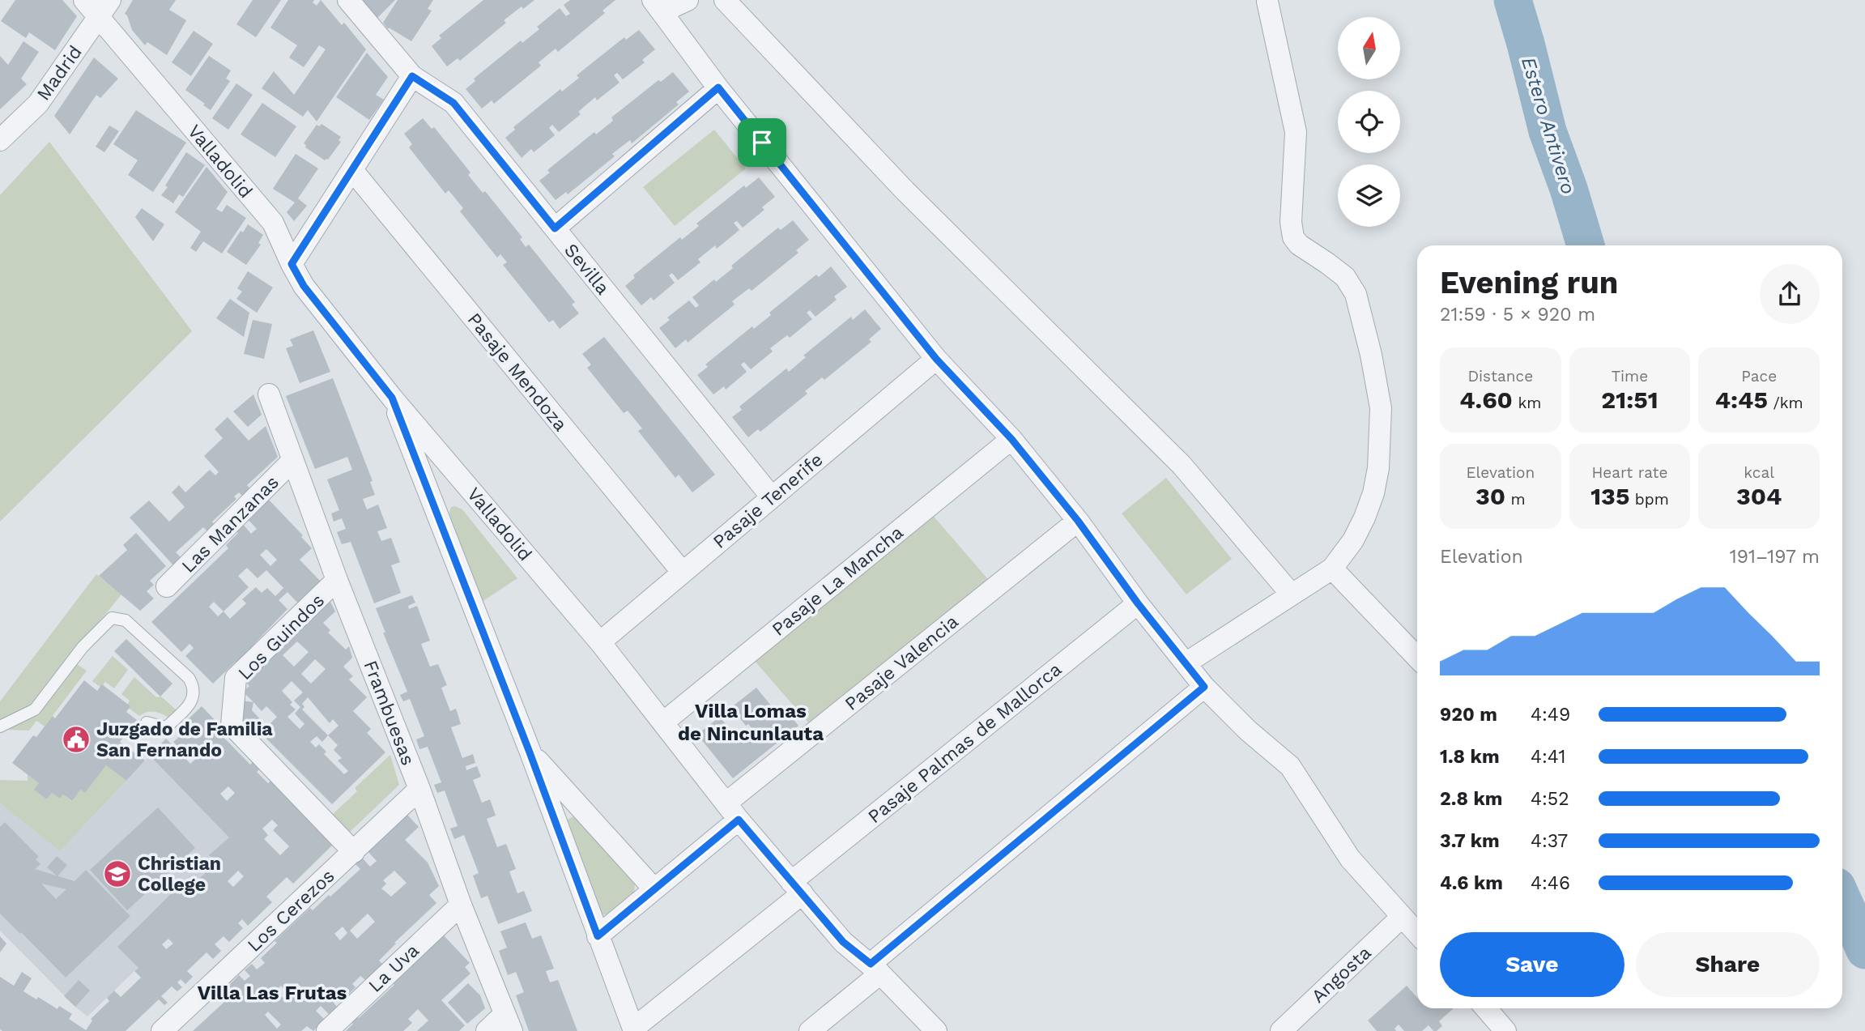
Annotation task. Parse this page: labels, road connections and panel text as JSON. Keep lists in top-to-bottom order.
{
  "streets": {
    "street": [
      "Madrid",
      "Valladolid",
      "Sevilla",
      "Pasaje Mendoza",
      "Pasaje Tenerife",
      "Las Manzanas",
      "Pasaje La Mancha",
      "Los Guindos",
      "Pasaje Valencia",
      "Frambuesas",
      "Pasaje Palmas de Mallorca",
      "Los Cerezos",
      "La Uva",
      "Angosta"
    ]
  },
  "crossings": [
    ["Madrid", "Valladolid"],
    ["Valladolid", "Pasaje Tenerife"],
    ["Valladolid", "Pasaje La Mancha"],
    ["Valladolid", "Pasaje Valencia"],
    ["Valladolid", "Pasaje Palmas de Mallorca"],
    ["Sevilla", "Pasaje Tenerife"],
    ["Pasaje Mendoza", "Pasaje Tenerife"],
    ["Las Manzanas", "Frambuesas"],
    ["Los Guindos", "Frambuesas"],
    ["Los Guindos", "Los Cerezos"],
    ["Frambuesas", "Los Cerezos"],
    ["Frambuesas", "La Uva"]
  ],
  "districts": ["Villa Lomas de Nincunlauta", "Villa Las Frutas"],
  "water": ["Estero Antivero"],
  "places": {
    "public building": ["Juzgado de Familia San Fernando"],
    "school or university": ["Christian College"]
  },
  "north": "top",
  "page": {
    "heading": ["Evening run", "21:59 · 5 × 920 m"],
    "stats": [
      ["Distance", "4.60 km"],
      ["Time", "21:51"],
      ["Pace", "4:45 /km"],
      ["Elevation", "30 m"],
      ["Heart rate", "135 bpm"],
      ["kcal", "304"]
    ],
    "chart": ["Elevation", "191–197 m"],
    "list": [
      {
        "name": "920 m",
        "note": "4:49"
      },
      {
        "name": "1.8 km",
        "note": "4:41"
      },
      {
        "name": "2.8 km",
        "note": "4:52"
      },
      {
        "name": "3.7 km",
        "note": "4:37"
      },
      {
        "name": "4.6 km",
        "note": "4:46"
      }
    ],
    "buttons": ["Save", "Share"]
  }
}
